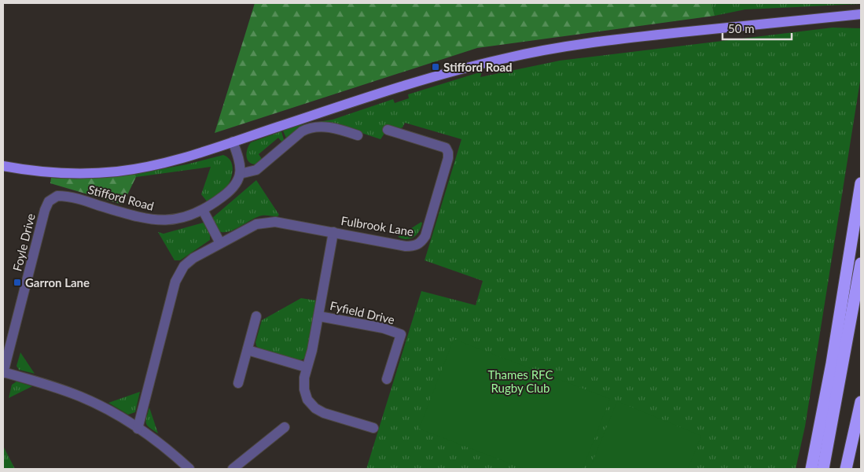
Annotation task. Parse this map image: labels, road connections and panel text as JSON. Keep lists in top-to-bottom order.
{
  "streets": {
    "main road": ["Stifford Road"],
    "street": ["Fulbrook Lane", "Foyle Drive", "Fyfield Drive"]
  },
  "crossings": [
    ["Stifford Road", "Foyle Drive"],
    ["Fulbrook Lane", "Fyfield Drive"]
  ],
  "parks": ["Thames RFC Rugby Club"],
  "places": {
    "transit": ["Stifford Road", "Garron Lane"]
  },
  "scale_bar": "50 m"
}
